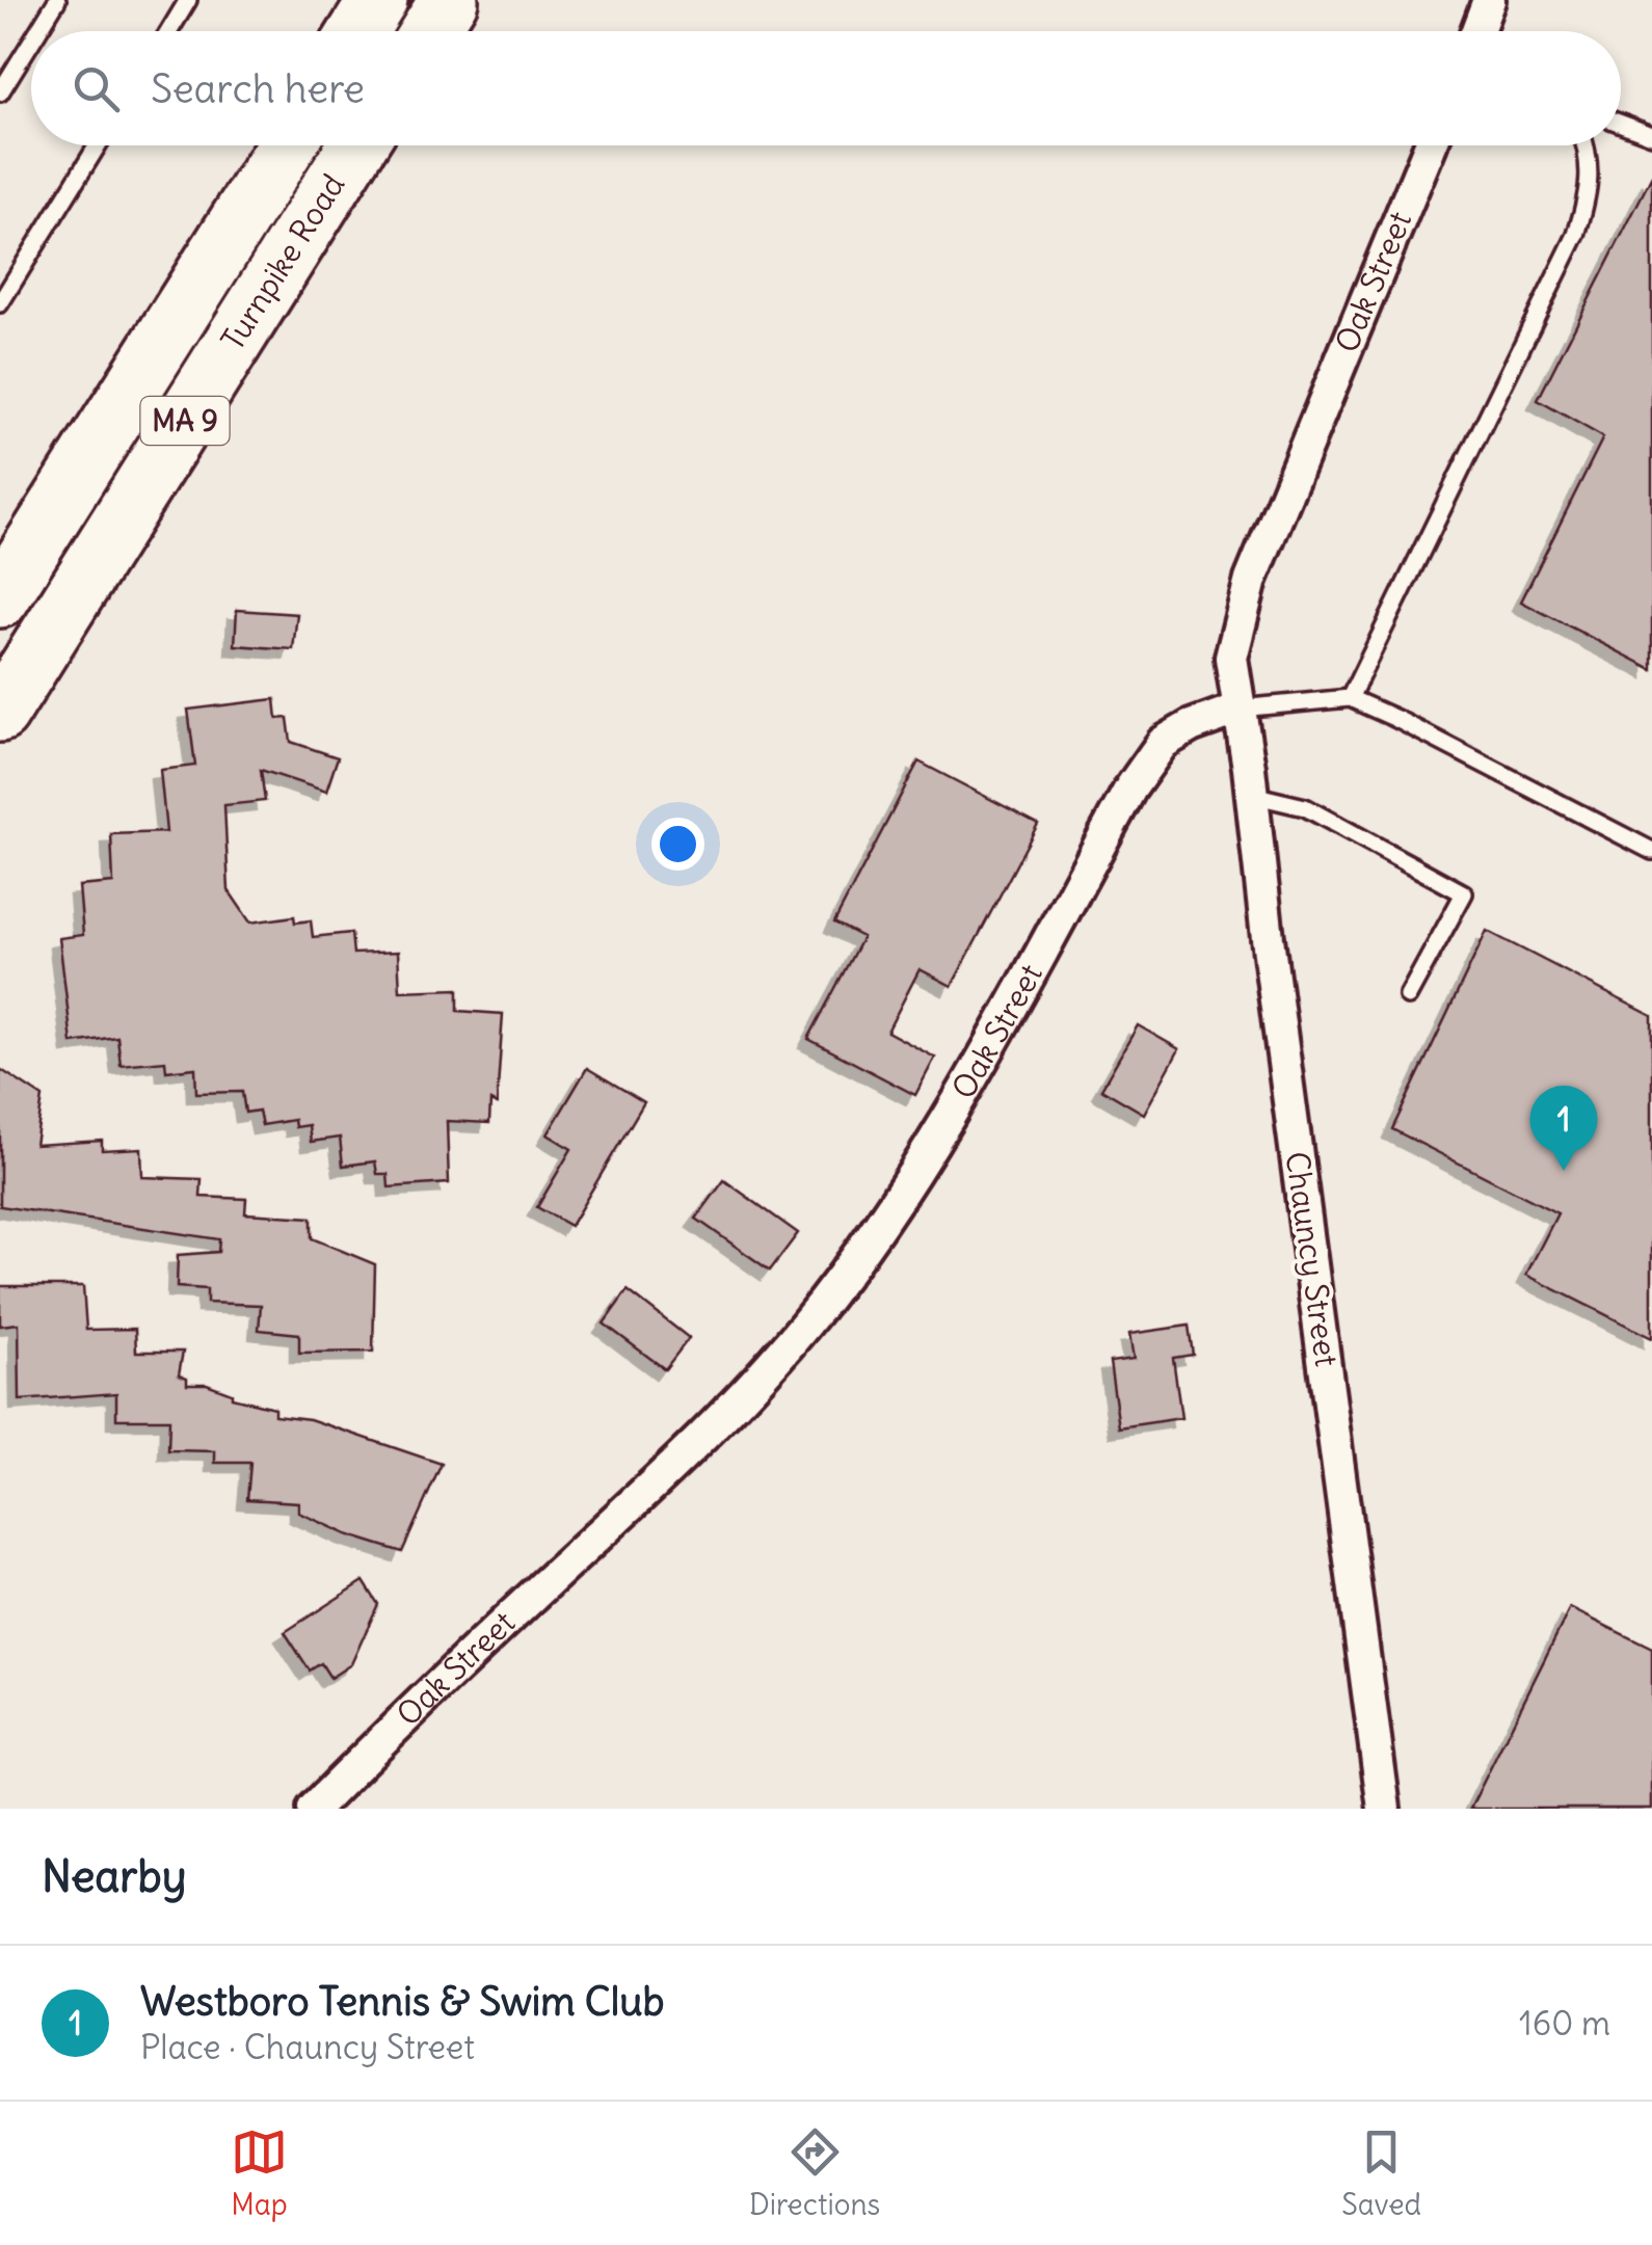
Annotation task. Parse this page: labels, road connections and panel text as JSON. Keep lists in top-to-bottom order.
{
  "streets": {
    "highway": ["Turnpike Road", "MA 9"],
    "street": ["Oak Street", "Chauncy Street"]
  },
  "crossings": [
    ["Oak Street", "Chauncy Street"]
  ],
  "page": {
    "search": "Search here",
    "pins": "1",
    "heading": "Nearby",
    "list": [
      {
        "mark": "1",
        "name": "Westboro Tennis & Swim Club",
        "note": "Place · Chauncy Street",
        "value": "160 m"
      }
    ],
    "nav": ["Map", "Directions", "Saved"]
  }
}
